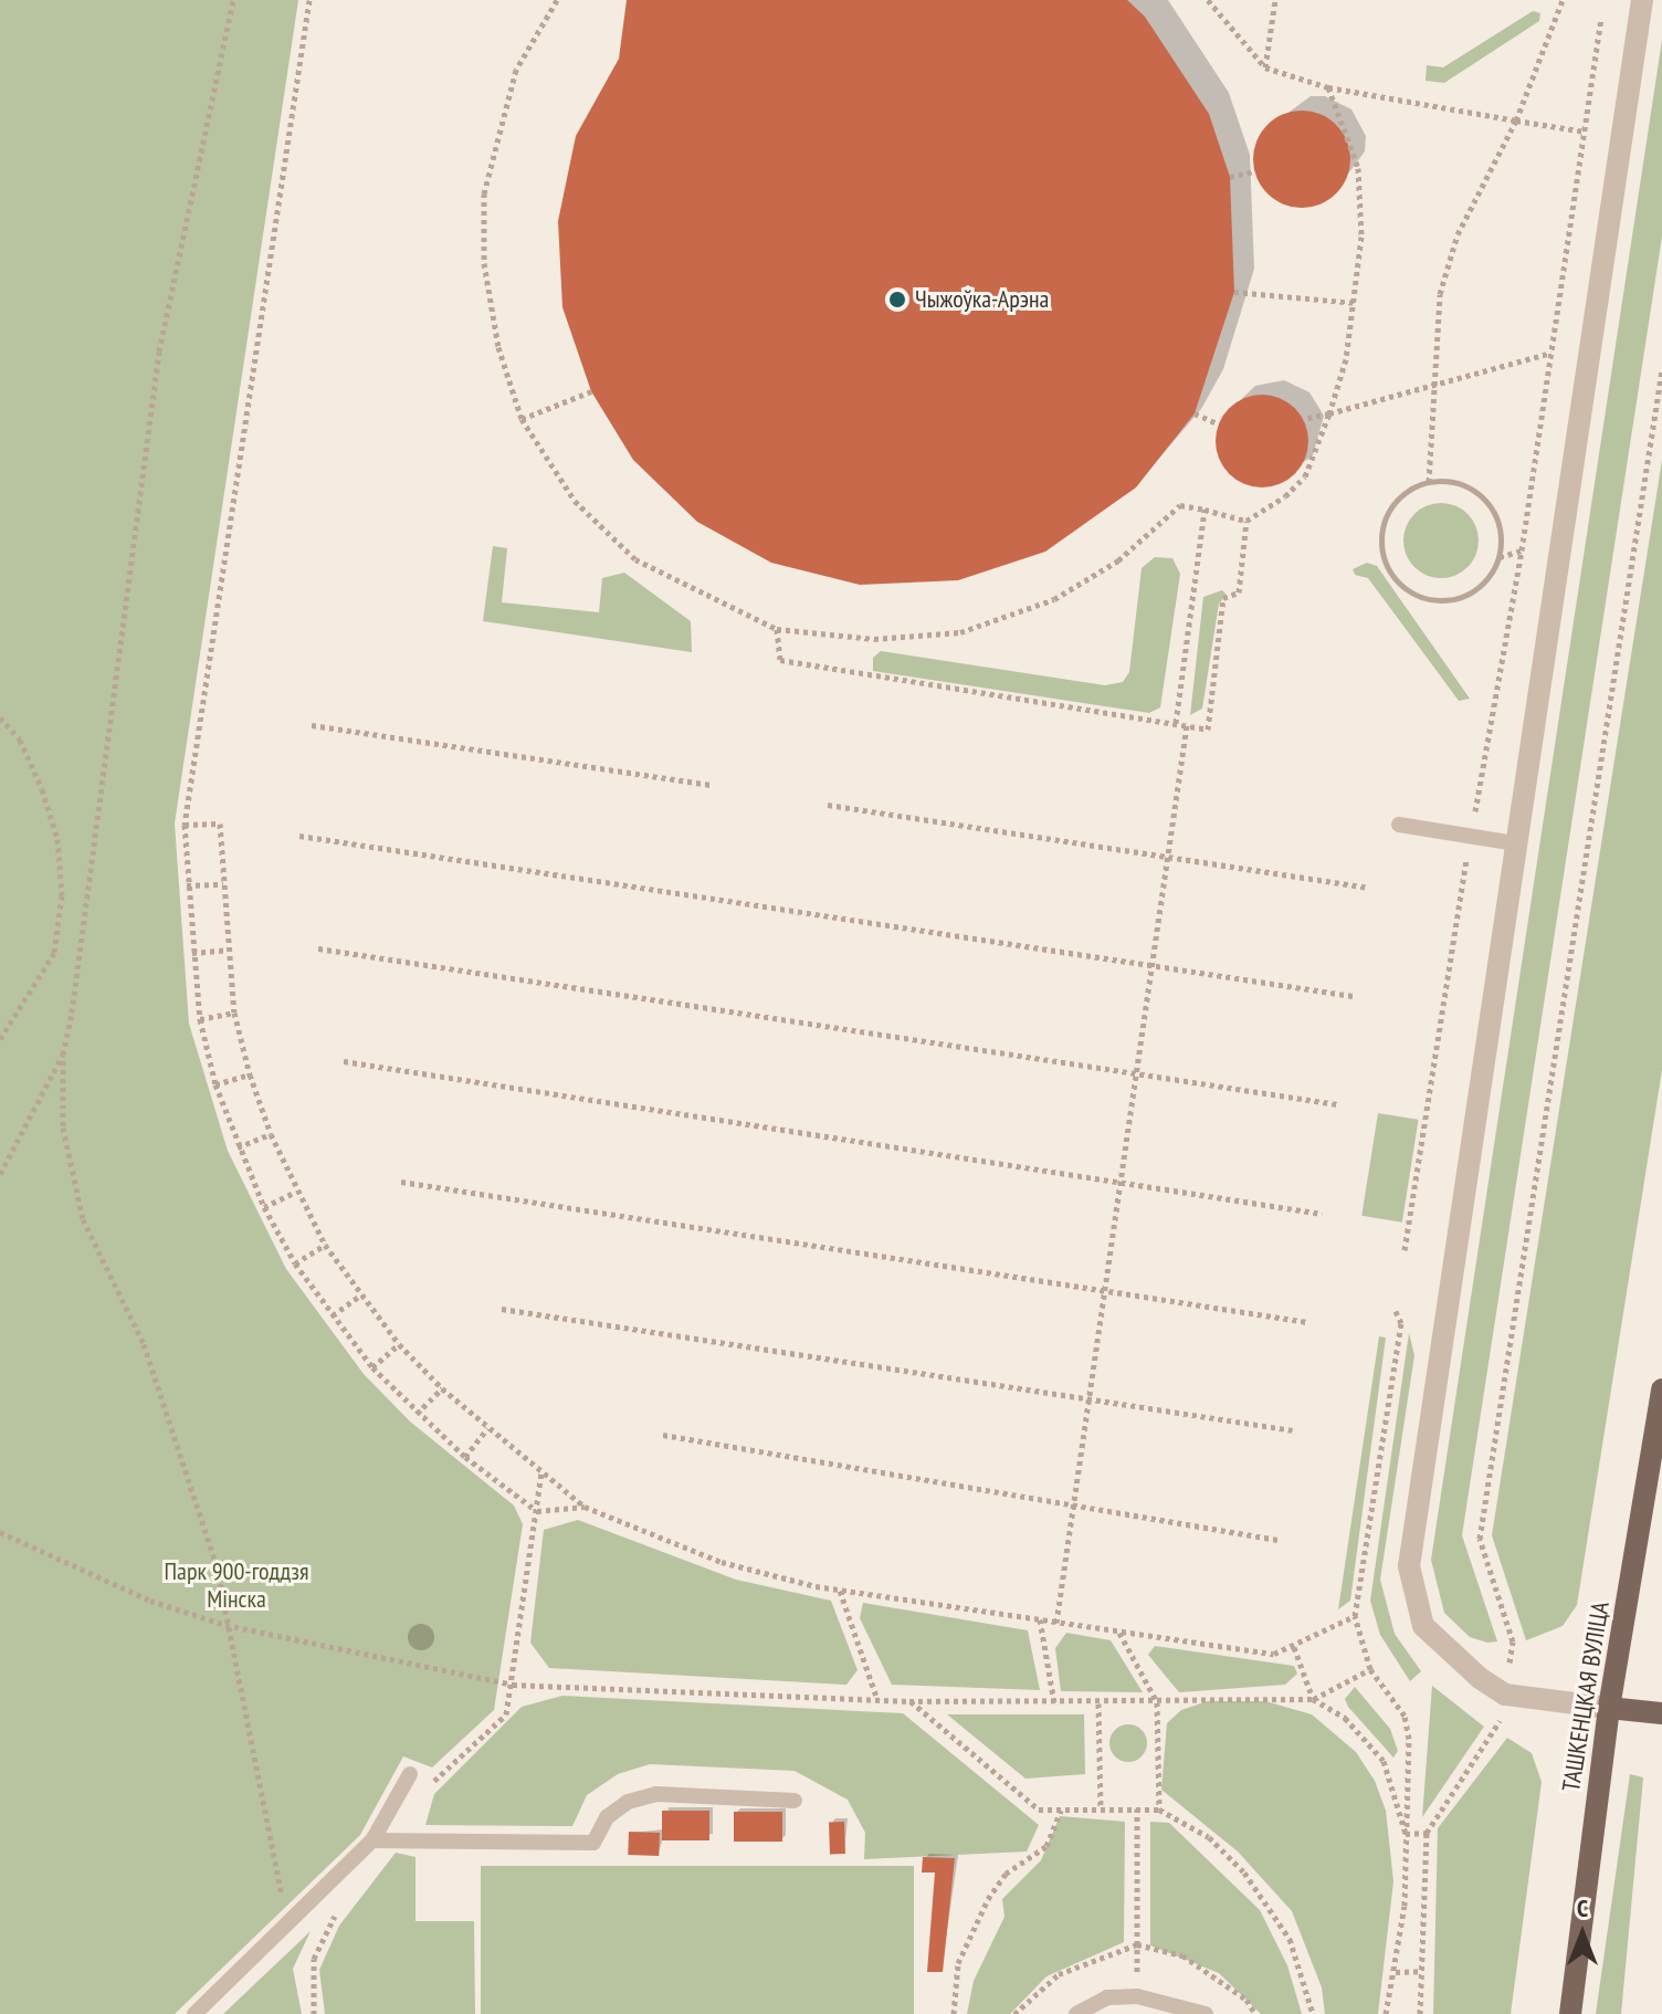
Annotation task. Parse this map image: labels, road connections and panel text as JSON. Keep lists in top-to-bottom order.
{
  "streets": {
    "main road": ["ТАШКЕНЦКАЯ ВУЛІЦА"]
  },
  "parks": ["Парк 900-годдзя Мінска"],
  "places": ["Чыжоўка-Арэна"],
  "north": "top"
}
